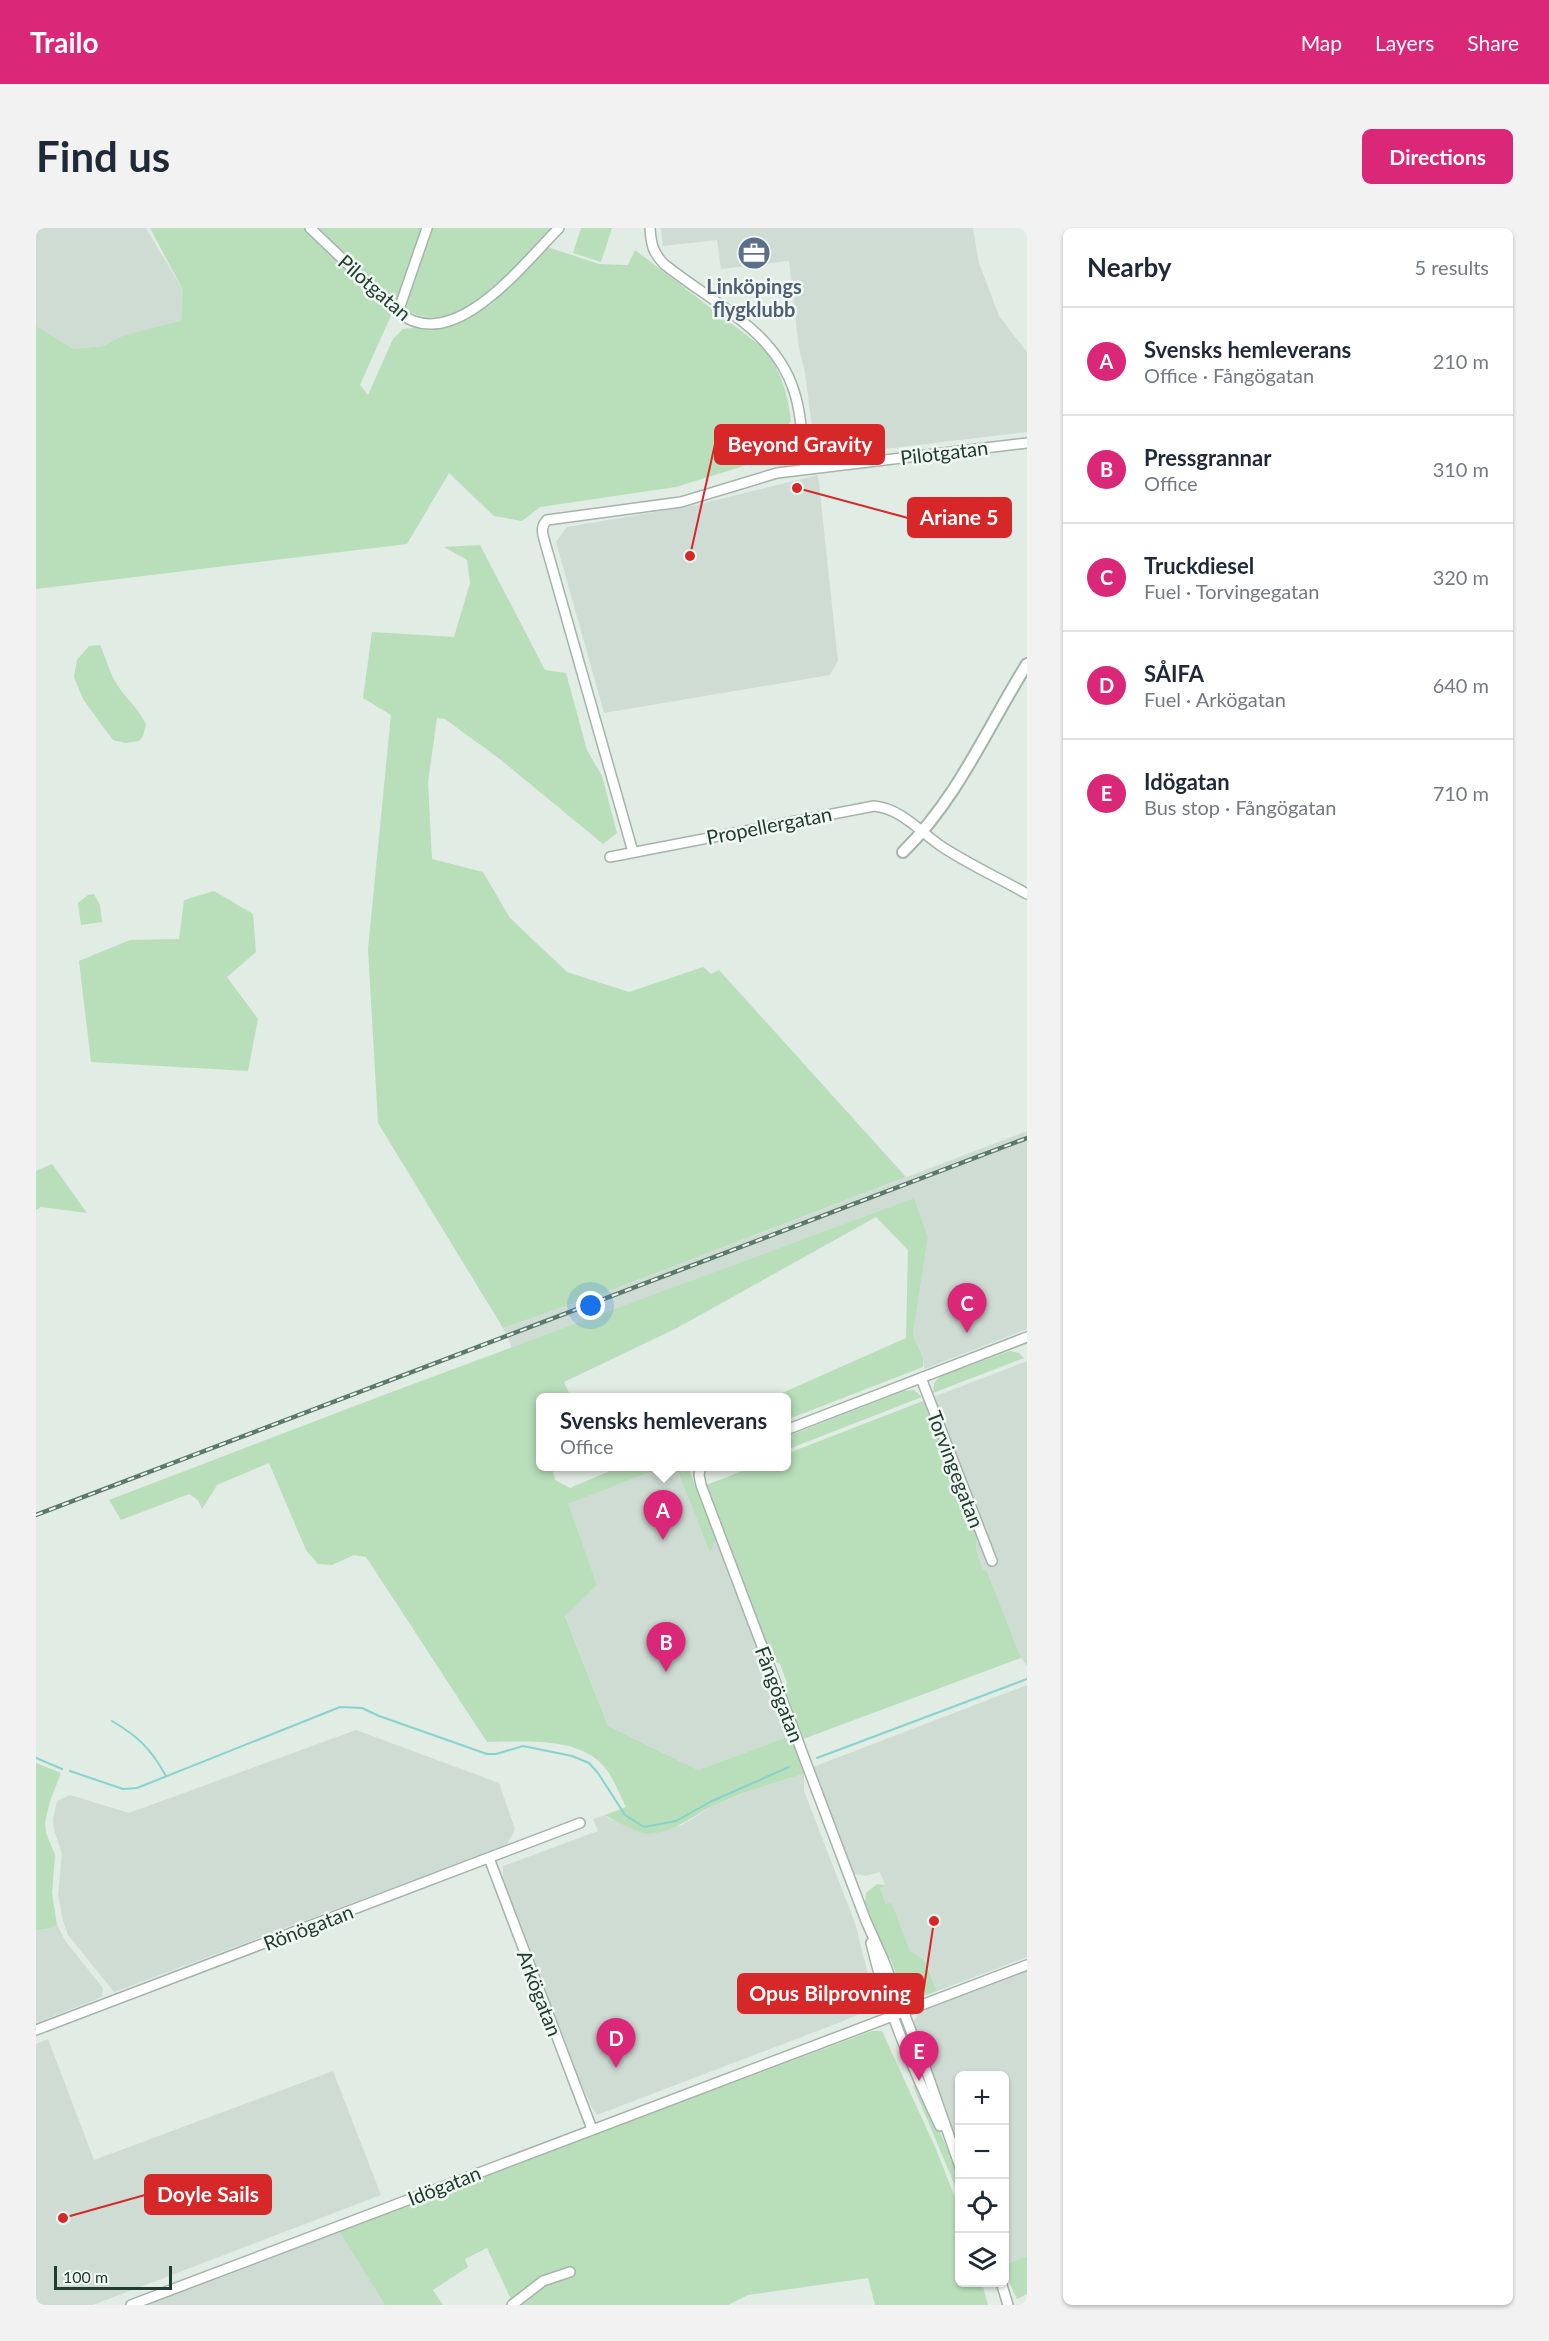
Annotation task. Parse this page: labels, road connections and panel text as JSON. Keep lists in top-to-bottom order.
{
  "streets": {
    "street": [
      "Pilotgatan",
      "Propellergatan",
      "Torvingegatan",
      "Fångögatan",
      "Rönögatan",
      "Arkögatan",
      "Idögatan"
    ]
  },
  "crossings": [
    ["Pilotgatan", "Propellergatan"],
    ["Fångögatan", "Idögatan"],
    ["Rönögatan", "Arkögatan"],
    ["Arkögatan", "Idögatan"]
  ],
  "places": {
    "office": ["Linköpings flygklubb"],
    "other": [
      "Ariane 5",
      "Beyond Gravity",
      "Opus Bilprovning",
      "Doyle Sails"
    ]
  },
  "scale_bar": "100 m",
  "page": {
    "header": "Trailo",
    "nav": ["Map", "Layers", "Share"],
    "buttons": "Directions",
    "title": "Find us",
    "heading": ["Nearby", "5 results"],
    "list": [
      {
        "mark": "A",
        "name": "Svensks hemleverans",
        "note": "Office · Fångögatan",
        "value": "210 m"
      },
      {
        "mark": "B",
        "name": "Pressgrannar",
        "note": "Office",
        "value": "310 m"
      },
      {
        "mark": "C",
        "name": "Truckdiesel",
        "note": "Fuel · Torvingegatan",
        "value": "320 m"
      },
      {
        "mark": "D",
        "name": "SÅIFA",
        "note": "Fuel · Arkögatan",
        "value": "640 m"
      },
      {
        "mark": "E",
        "name": "Idögatan",
        "note": "Bus stop · Fångögatan",
        "value": "710 m"
      }
    ],
    "pins": [
      "C",
      "A",
      "B",
      "D",
      "E"
    ],
    "popup": ["Svensks hemleverans", "Office"],
    "map_buttons": ["+", "−"],
    "scale": "100 m"
  }
}
